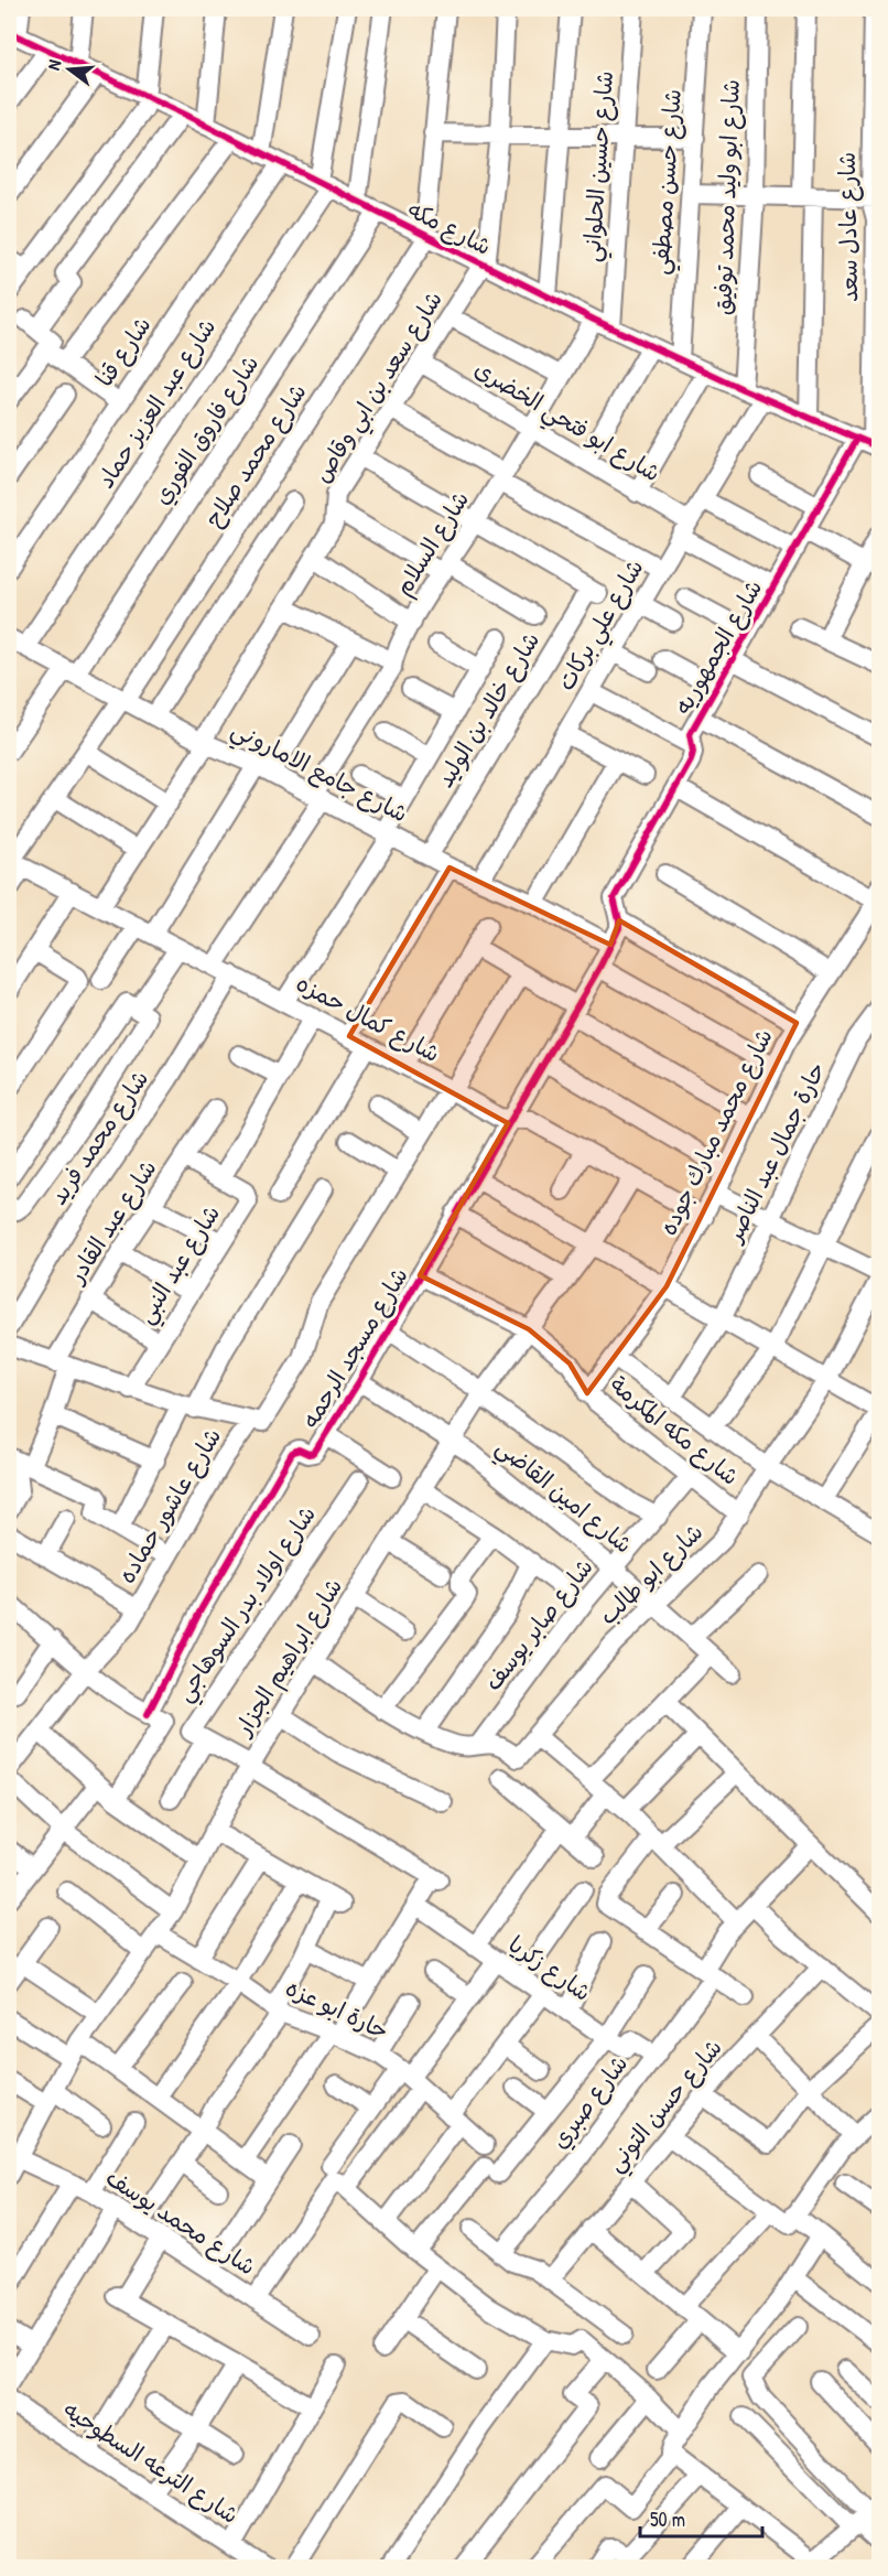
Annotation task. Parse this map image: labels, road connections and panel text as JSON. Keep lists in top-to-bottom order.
{
  "streets": {
    "street": [
      "شارع حسين الحلواني",
      "شارع حسن مصطفي",
      "شارع ابو وليد محمد توفيق",
      "شارع عادل سعد",
      "شارع مكه",
      "شارع قنا",
      "شارع سعد بن ابي وقاص",
      "شارع عبد العزيز حماد",
      "شارع ابو فتحي الخضرى",
      "شارع فاروق الفوري",
      "شارع محمد صلاح",
      "شارع السلام",
      "شارع علي بركات",
      "شارع الجمهوريه",
      "شارع خالد بن الوليد",
      "شارع جامع الاماروني",
      "شارع كمال حمزه",
      "شارع محمد مبارك جوده",
      "شارع محمد فريد",
      "حارة جمال عبد الناصر",
      "شارع عبد القادر",
      "شارع عبد النبي",
      "شارع مسجد الرحمه",
      "شارع مكه المكرمة",
      "شارع امين القاضي",
      "شارع عاشور حماده",
      "شارع ابو طالب",
      "شارع اولاد بدر السوهاجي",
      "شارع صابر يوسف",
      "شارع ابراهيم الجزار",
      "شارع زكريا",
      "حارة ابو عزه",
      "شارع صبري",
      "شارع حسن التوني",
      "شارع محمد يوسف",
      "شارع الترعه السطوحيه"
    ]
  },
  "crossings": [
    ["شارع حسين الحلواني", "شارع مكه"],
    ["شارع حسن مصطفي", "شارع مكه"],
    ["شارع ابو وليد محمد توفيق", "شارع مكه"],
    ["شارع عادل سعد", "شارع مكه"],
    ["شارع عادل سعد", "شارع الجمهوريه"],
    ["شارع مكه", "شارع قنا"],
    ["شارع مكه", "شارع سعد بن ابي وقاص"],
    ["شارع مكه", "شارع عبد العزيز حماد"],
    ["شارع مكه", "شارع فاروق الفوري"],
    ["شارع مكه", "شارع محمد صلاح"],
    ["شارع مكه", "شارع السلام"],
    ["شارع مكه", "شارع علي بركات"],
    ["شارع مكه", "شارع الجمهوريه"],
    ["شارع سعد بن ابي وقاص", "شارع ابو فتحي الخضرى"],
    ["شارع سعد بن ابي وقاص", "شارع جامع الاماروني"],
    ["شارع سعد بن ابي وقاص", "شارع كمال حمزه"],
    ["شارع عبد العزيز حماد", "شارع جامع الاماروني"],
    ["شارع ابو فتحي الخضرى", "شارع السلام"],
    ["شارع ابو فتحي الخضرى", "شارع علي بركات"],
    ["شارع ابو فتحي الخضرى", "شارع الجمهوريه"],
    ["شارع فاروق الفوري", "شارع جامع الاماروني"],
    ["شارع محمد صلاح", "شارع جامع الاماروني"],
    ["شارع محمد صلاح", "شارع كمال حمزه"],
    ["شارع السلام", "شارع خالد بن الوليد"],
    ["شارع السلام", "شارع جامع الاماروني"],
    ["شارع السلام", "شارع كمال حمزه"],
    ["شارع علي بركات", "شارع جامع الاماروني"],
    ["شارع الجمهوريه", "شارع جامع الاماروني"],
    ["شارع الجمهوريه", "شارع كمال حمزه"],
    ["شارع الجمهوريه", "شارع مسجد الرحمه"],
    ["شارع خالد بن الوليد", "شارع جامع الاماروني"],
    ["شارع كمال حمزه", "شارع محمد مبارك جوده"],
    ["شارع كمال حمزه", "شارع محمد فريد"],
    ["شارع كمال حمزه", "شارع مسجد الرحمه"],
    ["شارع كمال حمزه", "شارع عاشور حماده"],
    ["شارع كمال حمزه", "شارع ابراهيم الجزار"],
    ["شارع محمد مبارك جوده", "شارع مكه المكرمة"],
    ["شارع عبد القادر", "شارع عبد النبي"],
    ["شارع مسجد الرحمه", "شارع مكه المكرمة"],
    ["شارع مسجد الرحمه", "شارع امين القاضي"],
    ["شارع مكه المكرمة", "شارع ابو طالب"],
    ["شارع مكه المكرمة", "شارع صابر يوسف"],
    ["شارع مكه المكرمة", "شارع ابراهيم الجزار"],
    ["شارع امين القاضي", "شارع ابو طالب"],
    ["شارع امين القاضي", "شارع صابر يوسف"],
    ["شارع امين القاضي", "شارع ابراهيم الجزار"],
    ["شارع ابو طالب", "شارع صابر يوسف"],
    ["شارع ابراهيم الجزار", "حارة ابو عزه"],
    ["شارع ابراهيم الجزار", "شارع محمد يوسف"],
    ["شارع زكريا", "شارع صبري"]
  ],
  "scale_bar": "50 m",
  "north": "left"
}
